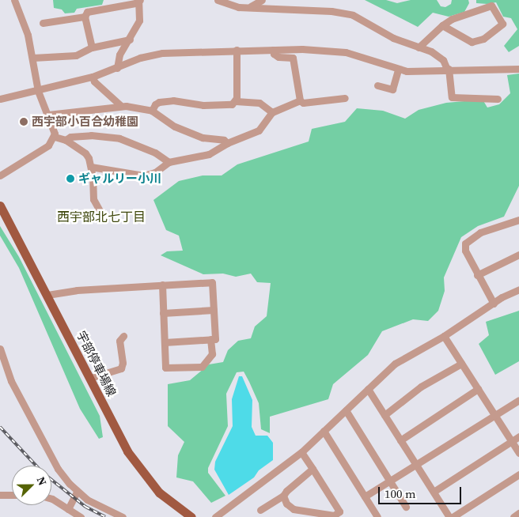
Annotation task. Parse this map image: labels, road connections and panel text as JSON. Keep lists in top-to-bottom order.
{
  "streets": {
    "main road": ["宇部停車場線"]
  },
  "districts": ["西宇部北七丁目"],
  "places": ["西宇部小百合幼稚園", "ギャルリー小川"],
  "scale_bar": "100 m",
  "north": "top right"
}
